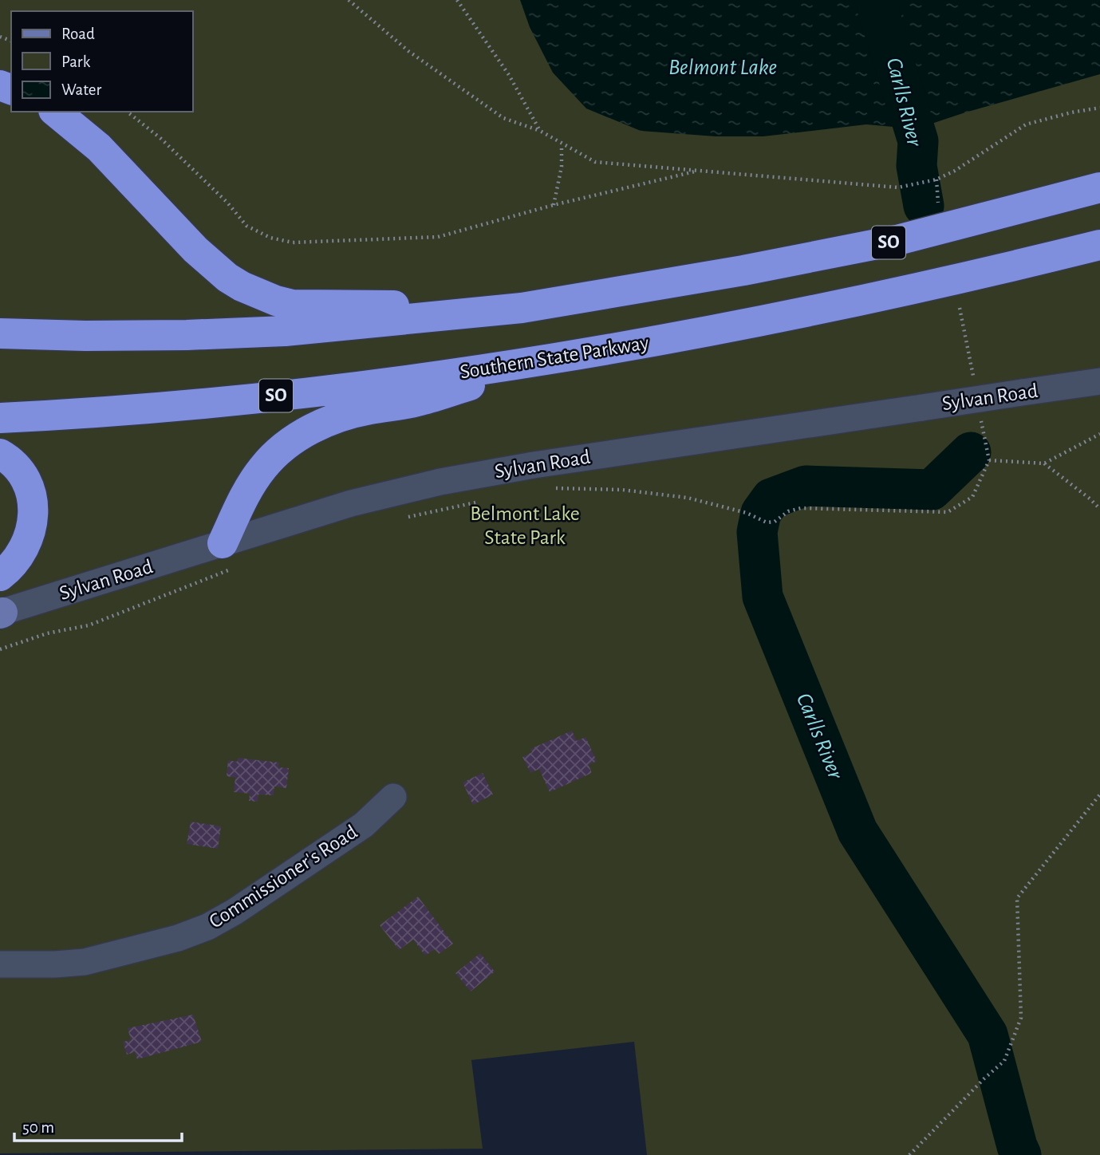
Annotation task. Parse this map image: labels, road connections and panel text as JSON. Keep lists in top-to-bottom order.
{
  "streets": {
    "highway": ["SO", "Southern State Parkway"],
    "street": ["Sylvan Road", "Commissioner's Road"]
  },
  "water": ["Belmont Lake", "Carlls River"],
  "parks": ["Belmont Lake State Park"],
  "legend": ["Road", "Park", "Water"],
  "scale_bar": "50 m"
}
